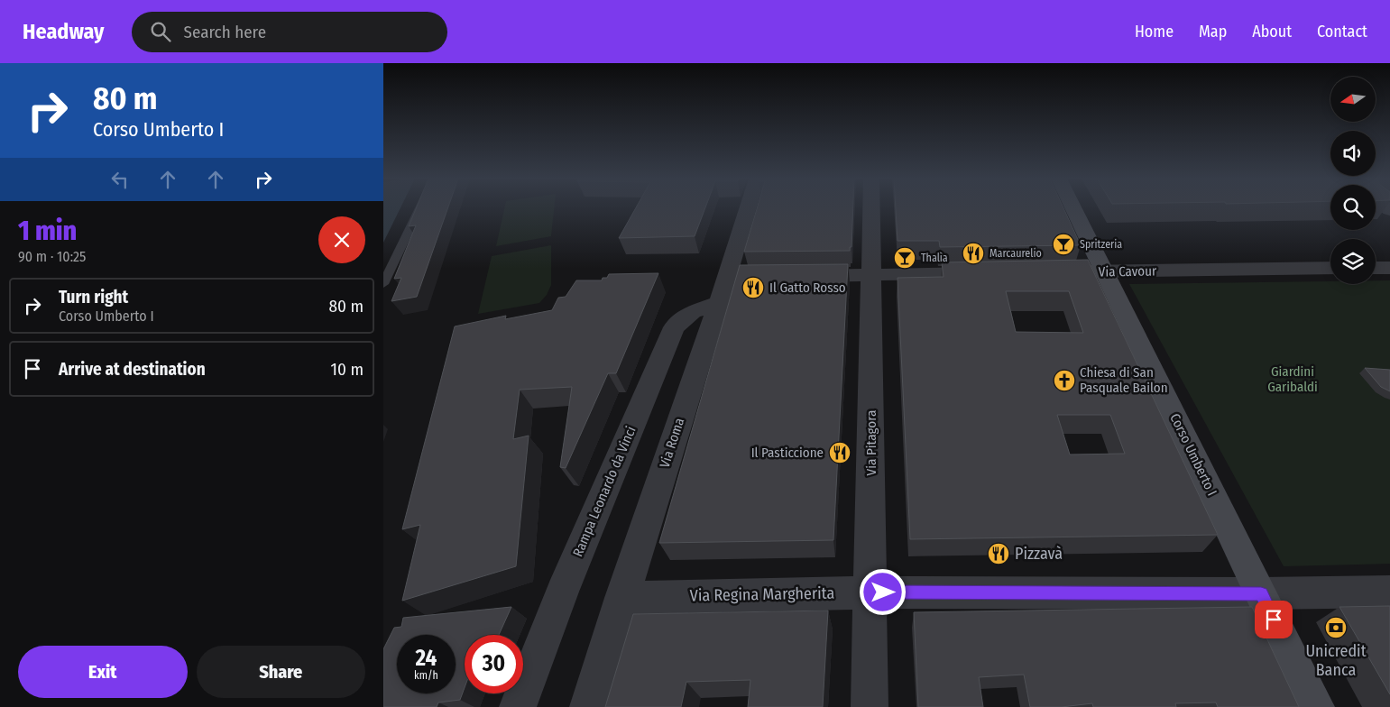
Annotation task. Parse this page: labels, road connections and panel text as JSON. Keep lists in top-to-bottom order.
{
  "streets": {
    "main road": ["Corso Umberto I"],
    "street": [
      "Via Cavour",
      "Via Roma",
      "Via Pitagora",
      "Rampa Leonardo da Vinci",
      "Via Regina Margherita"
    ]
  },
  "crossings": [
    ["Via Cavour", "Corso Umberto I"],
    ["Via Roma", "Rampa Leonardo da Vinci"],
    ["Via Roma", "Via Regina Margherita"],
    ["Via Pitagora", "Via Regina Margherita"],
    ["Corso Umberto I", "Via Regina Margherita"]
  ],
  "parks": ["Giardini Garibaldi"],
  "places": {
    "bar": ["Spritzeria", "Thalìa"],
    "restaurant": [
      "Marcaurelio",
      "Il Gatto Rosso",
      "Il Pasticcione",
      "Pizzavà"
    ],
    "church": ["Chiesa di San Pasquale Bailon"],
    "bank": ["Unicredit Banca"]
  },
  "north": "left",
  "page": {
    "header": "Headway",
    "search": "Search here",
    "nav": [
      "Home",
      "Map",
      "About",
      "Contact"
    ],
    "turn": ["80 m", "Corso Umberto I"],
    "heading": ["1 min", "90 m · 10:25"],
    "list": [
      {
        "name": "Turn right",
        "note": "Corso Umberto I",
        "value": "80 m"
      },
      {
        "name": "Arrive at destination",
        "value": "10 m"
      }
    ],
    "speed": "24 km/h",
    "limit": "30",
    "buttons": ["Exit", "Share"]
  }
}
